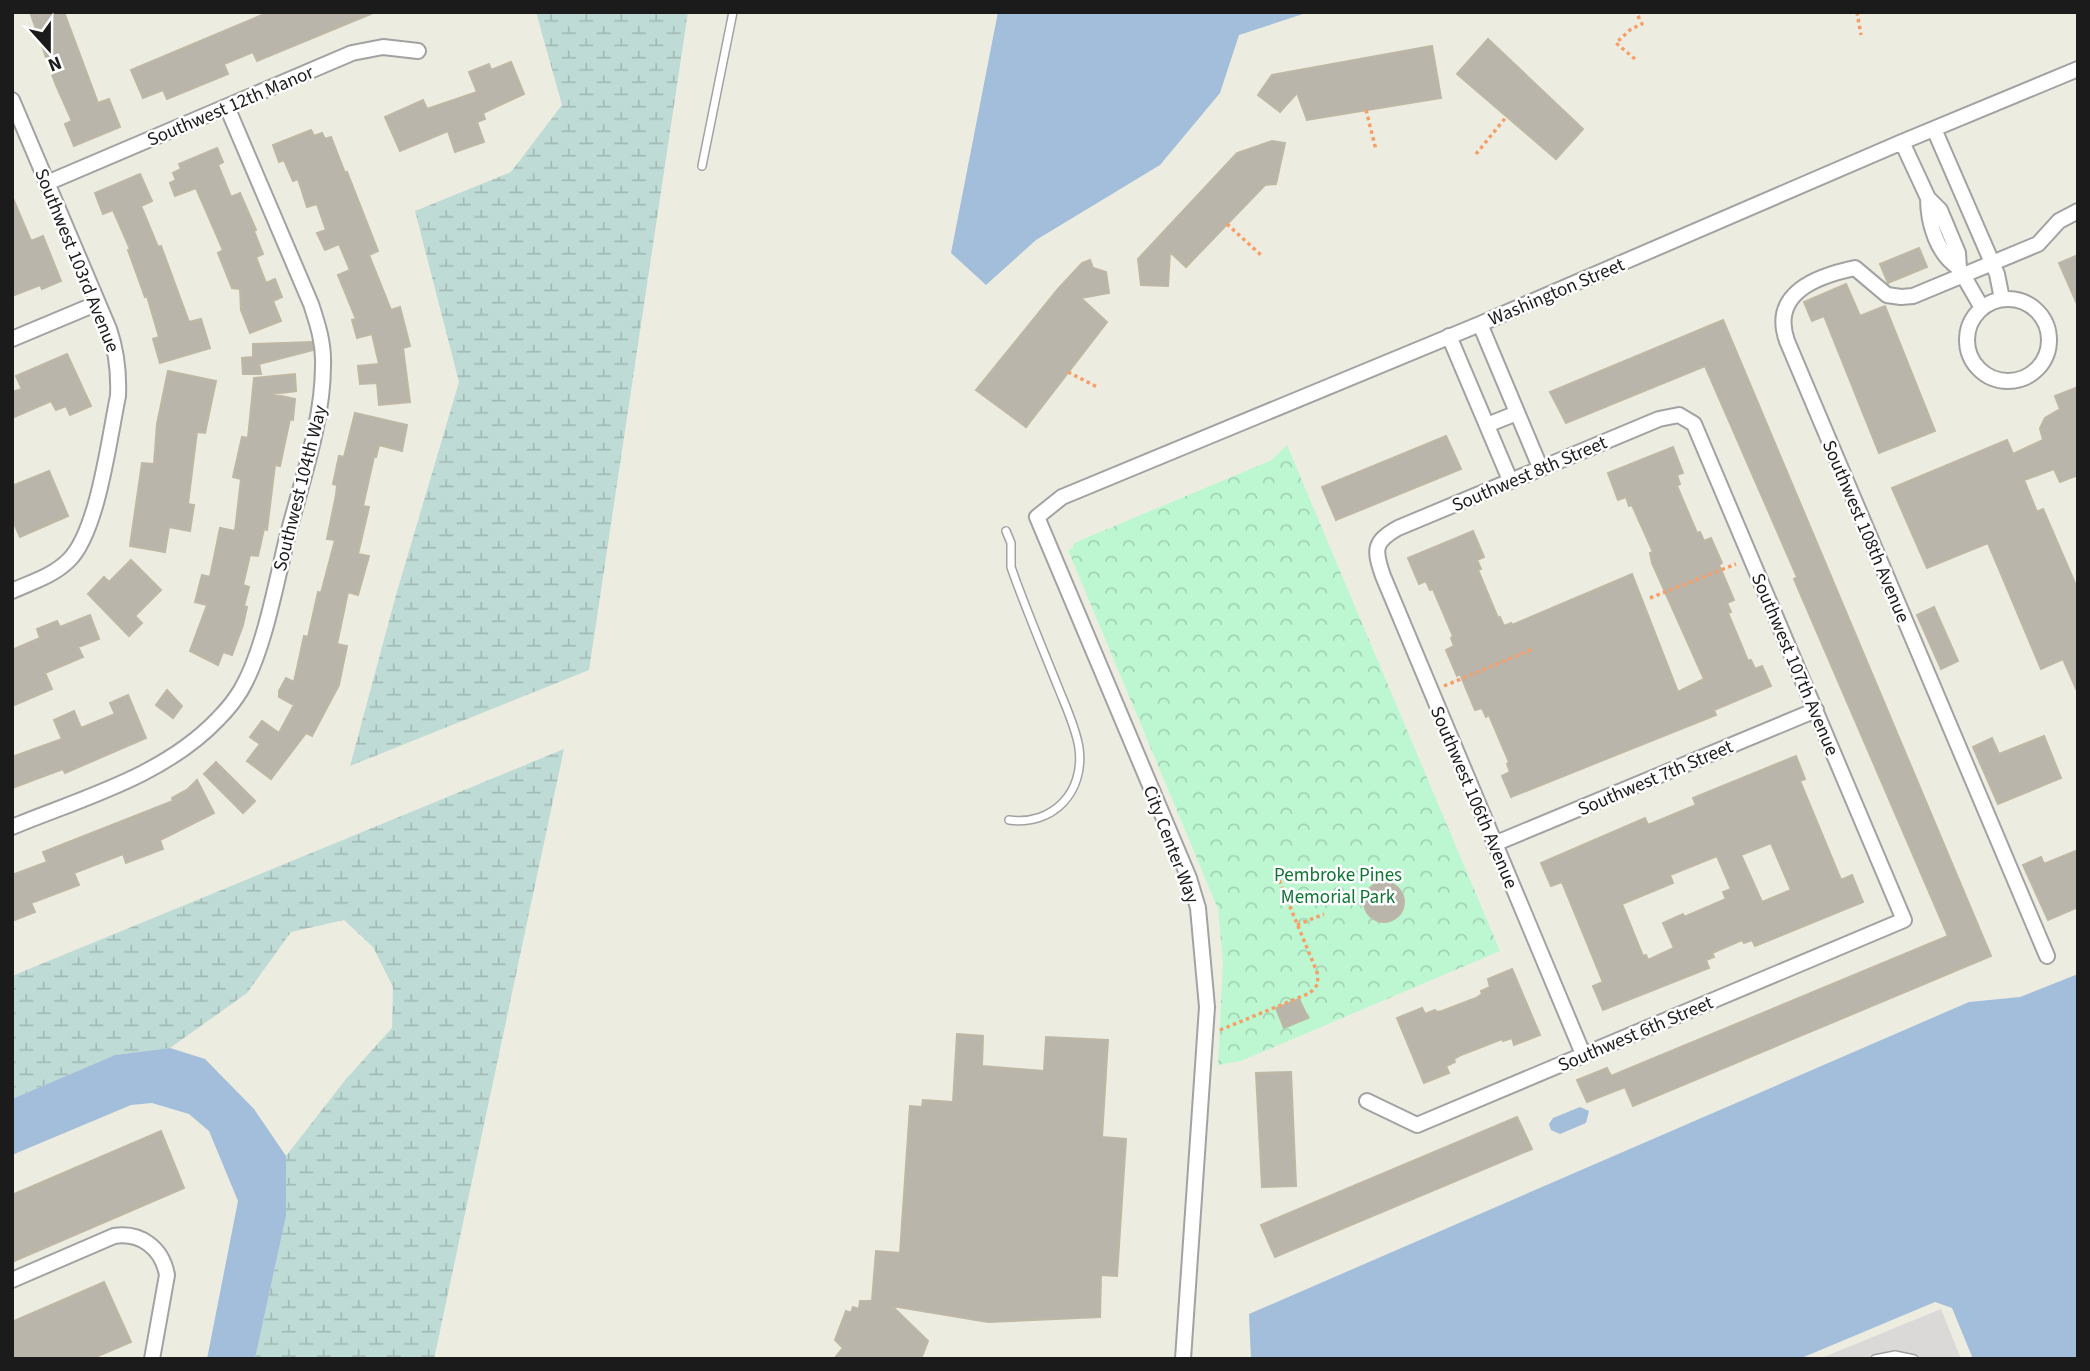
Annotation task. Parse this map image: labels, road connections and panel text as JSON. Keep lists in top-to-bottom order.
{
  "streets": {
    "street": [
      "Southwest 12th Manor",
      "Southwest 103rd Avenue",
      "Washington Street",
      "Southwest 8th Street",
      "Southwest 104th Way",
      "Southwest 108th Avenue",
      "Southwest 107th Avenue",
      "Southwest 7th Street",
      "Southwest 106th Avenue",
      "City Center Way",
      "Southwest 6th Street"
    ]
  },
  "crossings": [
    ["Southwest 12th Manor", "Southwest 103rd Avenue"],
    ["Southwest 12th Manor", "Southwest 104th Way"],
    ["Washington Street", "City Center Way"],
    ["Southwest 8th Street", "Southwest 107th Avenue"],
    ["Southwest 8th Street", "Southwest 106th Avenue"],
    ["Southwest 107th Avenue", "Southwest 7th Street"],
    ["Southwest 107th Avenue", "Southwest 6th Street"],
    ["Southwest 7th Street", "Southwest 106th Avenue"],
    ["Southwest 106th Avenue", "Southwest 6th Street"]
  ],
  "parks": ["Pembroke Pines Memorial Park"],
  "north": "bottom"
}
